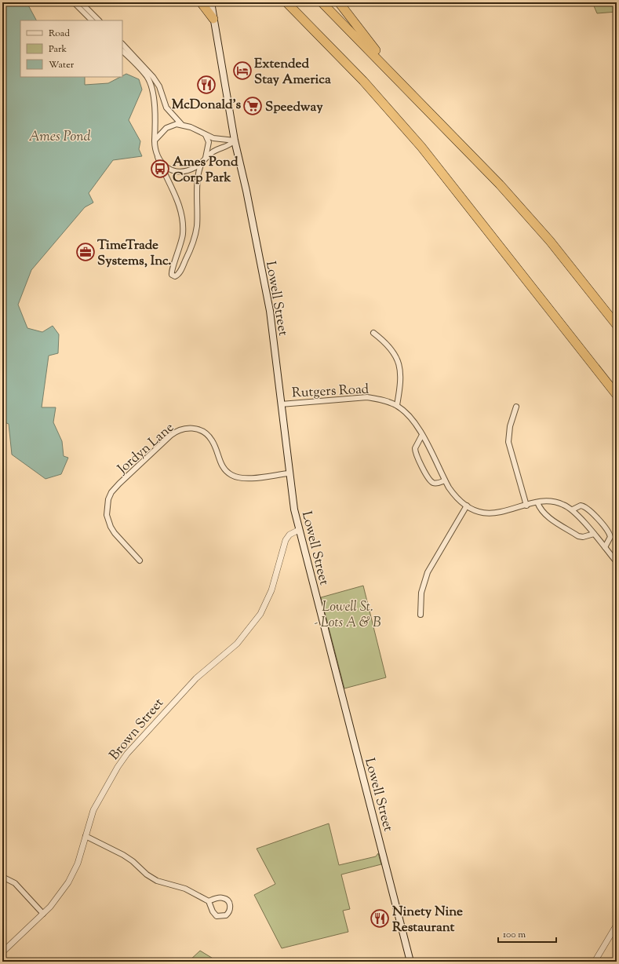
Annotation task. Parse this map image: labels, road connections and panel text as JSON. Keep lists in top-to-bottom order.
{
  "streets": {
    "main road": ["Lowell Street"],
    "street": ["Rutgers Road", "Jordyn Lane", "Brown Street"]
  },
  "crossings": [
    ["Lowell Street", "Rutgers Road"],
    ["Lowell Street", "Jordyn Lane"],
    ["Lowell Street", "Brown Street"]
  ],
  "water": ["Ames Pond"],
  "parks": ["Lowell St. - Lots A & B"],
  "places": {
    "hotel": ["Extended Stay America"],
    "restaurant": ["McDonald's", "Ninety Nine Restaurant"],
    "supermarket": ["Speedway"],
    "bus stop": ["Ames Pond Corp Park"],
    "office": ["TimeTrade Systems, Inc."]
  },
  "legend": ["Road", "Park", "Water"],
  "scale_bar": "100 m"
}
